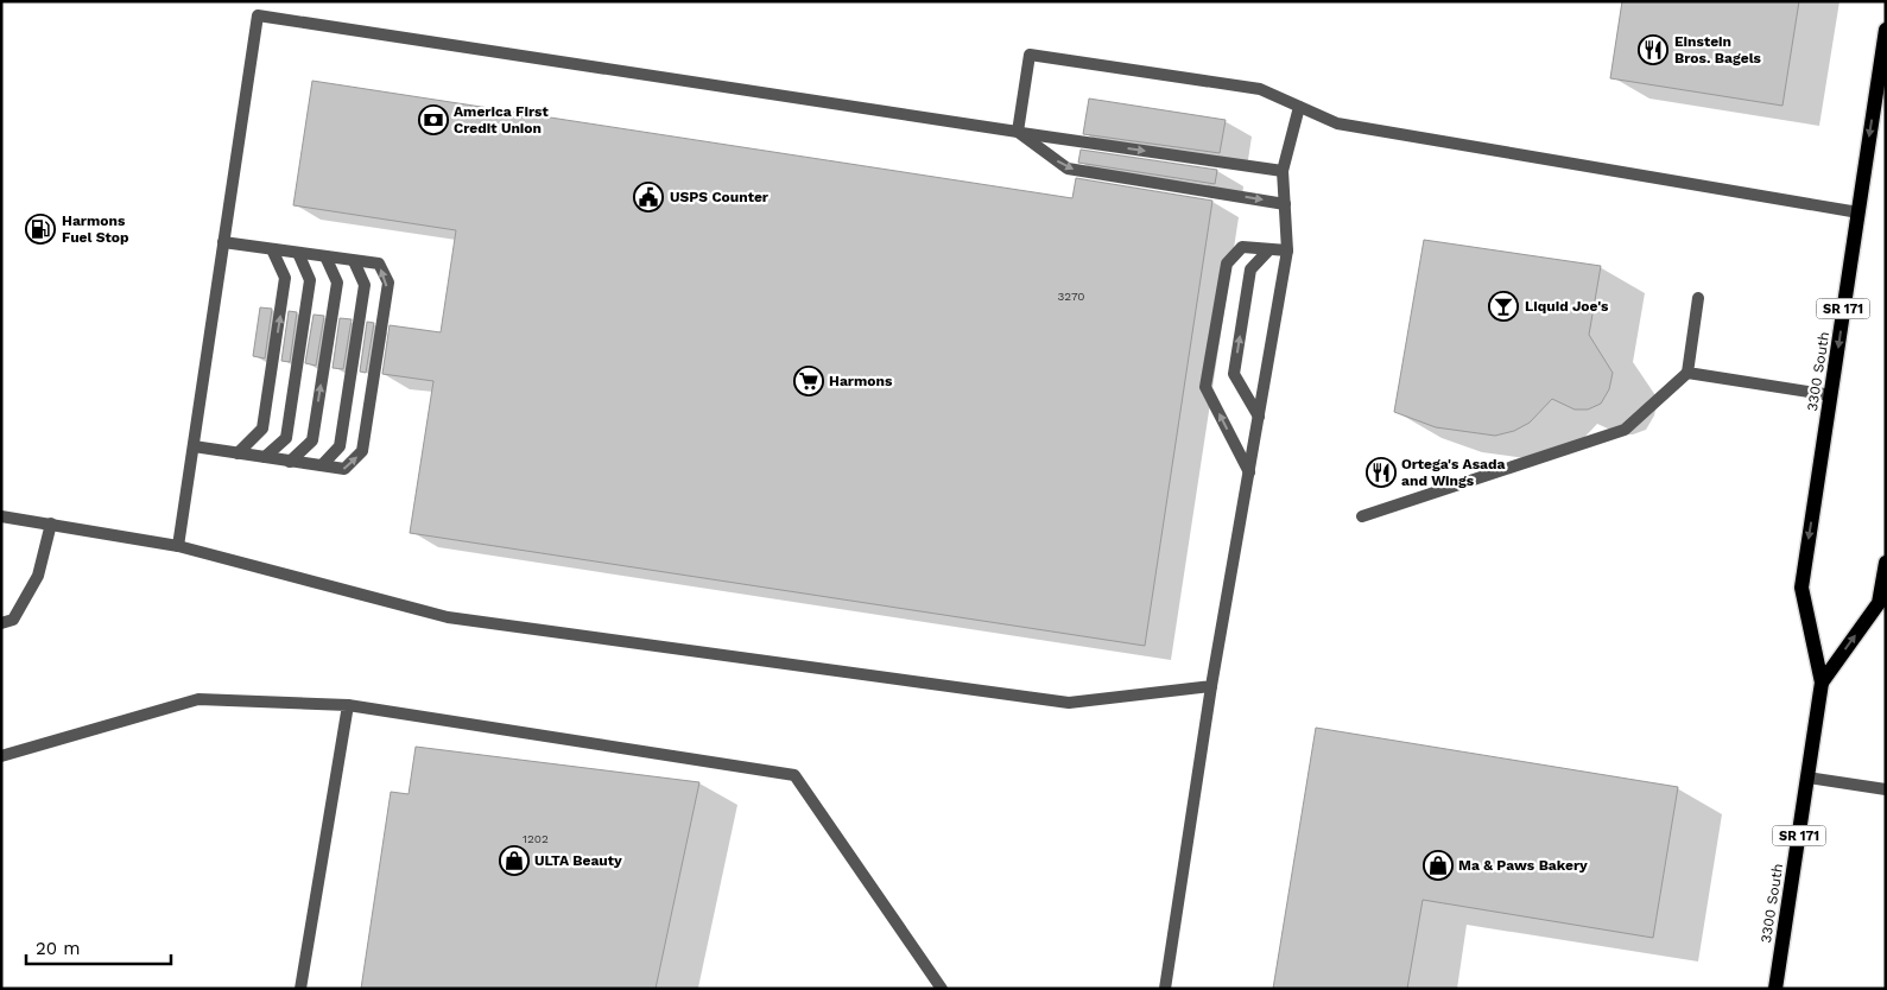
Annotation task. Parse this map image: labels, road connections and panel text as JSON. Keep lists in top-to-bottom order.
{
  "streets": {
    "main road": ["SR 171", "3300 South"]
  },
  "places": {
    "restaurant": ["Einstein Bros. Bagels", "Ortega's Asada and Wings"],
    "bank": ["America First Credit Union"],
    "public building": ["USPS Counter"],
    "fuel station": ["Harmons Fuel Stop"],
    "bar": ["Liquid Joe's"],
    "supermarket": ["Harmons"],
    "shop": ["ULTA Beauty", "Ma & Paws Bakery"]
  },
  "house_numbers": ["3270", "1202"],
  "scale_bar": "20 m"
}
